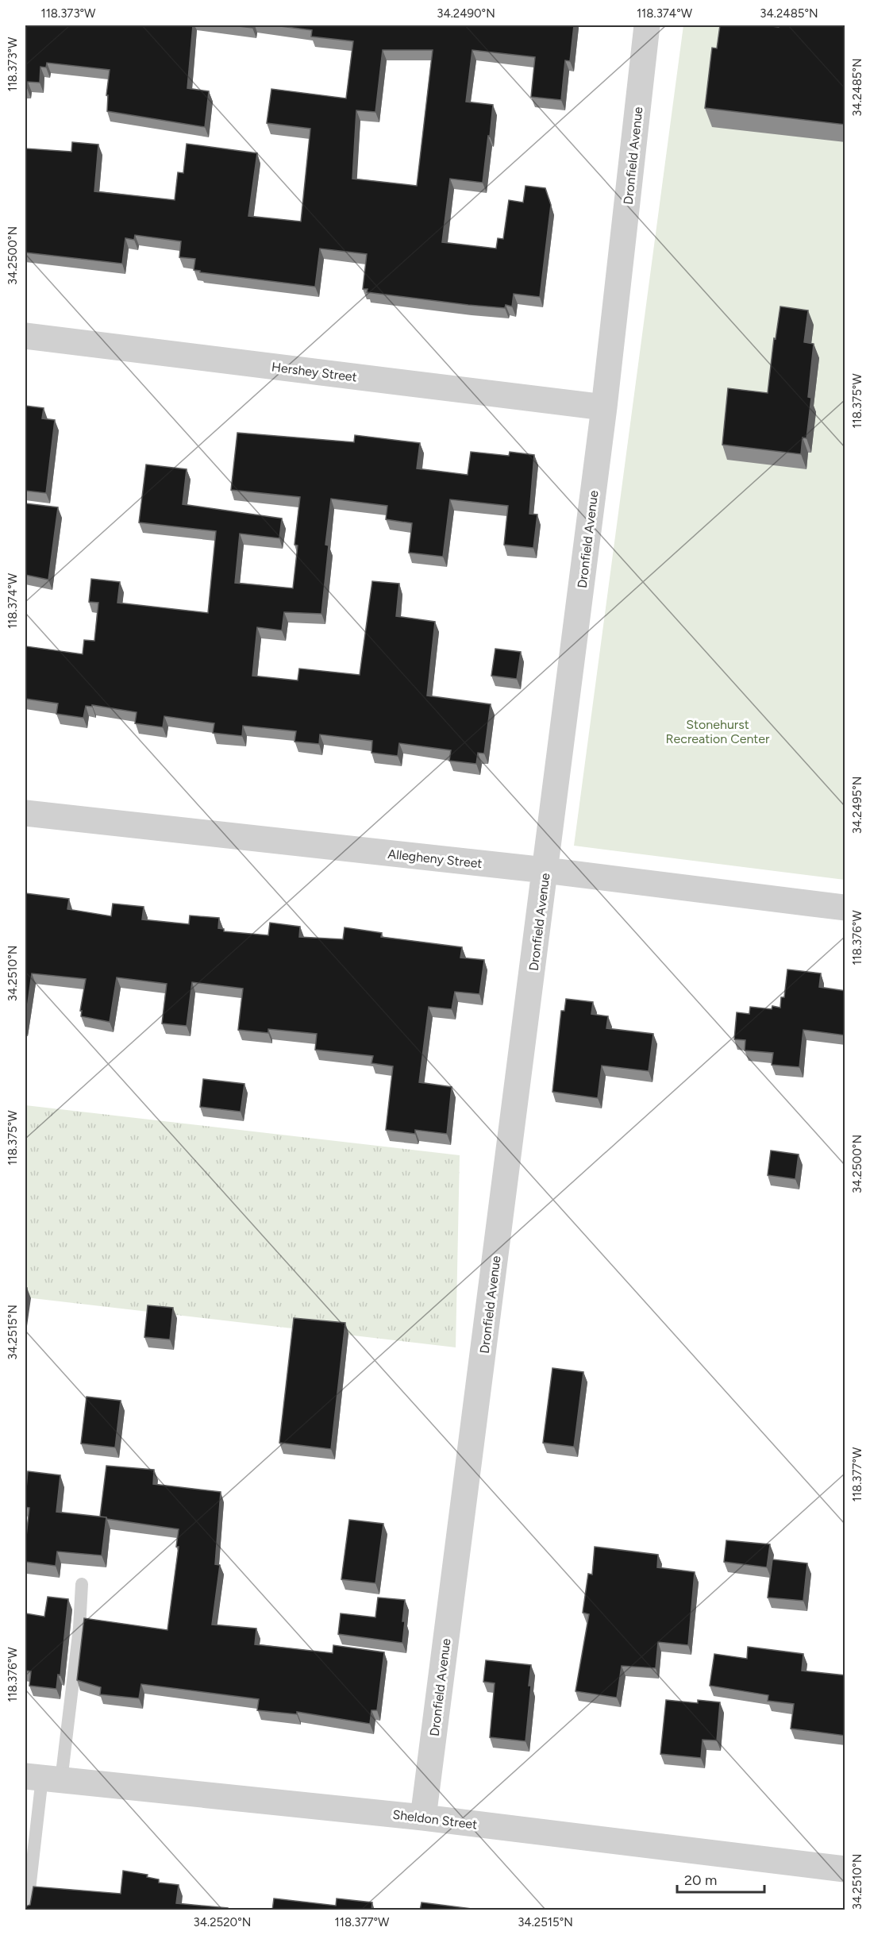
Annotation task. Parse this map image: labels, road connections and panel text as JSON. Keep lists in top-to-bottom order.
{
  "streets": {
    "street": [
      "Dronfield Avenue",
      "Hershey Street",
      "Allegheny Street",
      "Sheldon Street"
    ]
  },
  "crossings": [
    ["Dronfield Avenue", "Hershey Street"],
    ["Dronfield Avenue", "Allegheny Street"],
    ["Dronfield Avenue", "Sheldon Street"]
  ],
  "parks": ["Stonehurst Recreation Center"],
  "scale_bar": "20 m",
  "coordinates": [
    "118.373°W",
    "34.2490°N",
    "118.374°W",
    "34.2485°N",
    "34.2500°N",
    "118.375°W",
    "34.2495°N",
    "118.376°W",
    "34.2510°N",
    "34.2515°N",
    "118.377°W",
    "34.2520°N"
  ]
}
